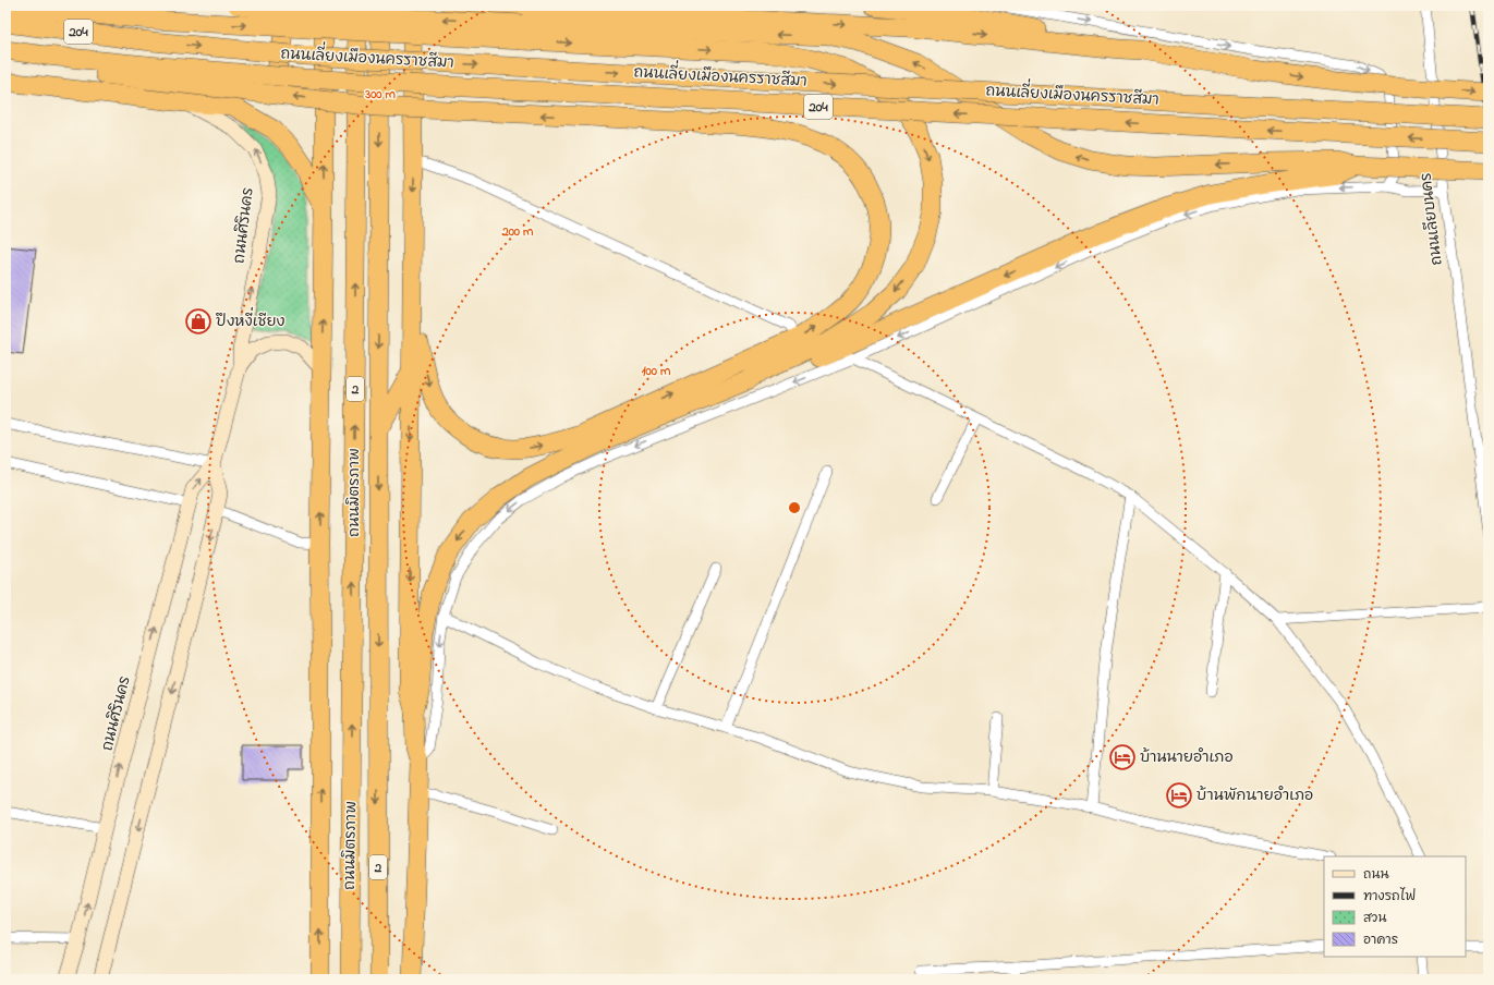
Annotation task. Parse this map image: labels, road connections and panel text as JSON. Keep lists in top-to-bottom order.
{
  "streets": {
    "highway": [
      "204",
      "ถนนเลี่ยงเมืองนครราชสีมา",
      "2",
      "ถนนมิตรภาพ"
    ],
    "street": ["ถนนเลียบนคร", "ถนนศิรินคร"]
  },
  "places": {
    "shop": ["ปึงหงี่เชียง"],
    "hotel": ["บ้านนายอำเภอ", "บ้านพักนายอำเภอ"]
  },
  "legend": [
    "ถนน",
    "ทางรถไฟ",
    "สวน",
    "อาคาร"
  ],
  "rings": ["300 m", "200 m", "100 m"]
}
